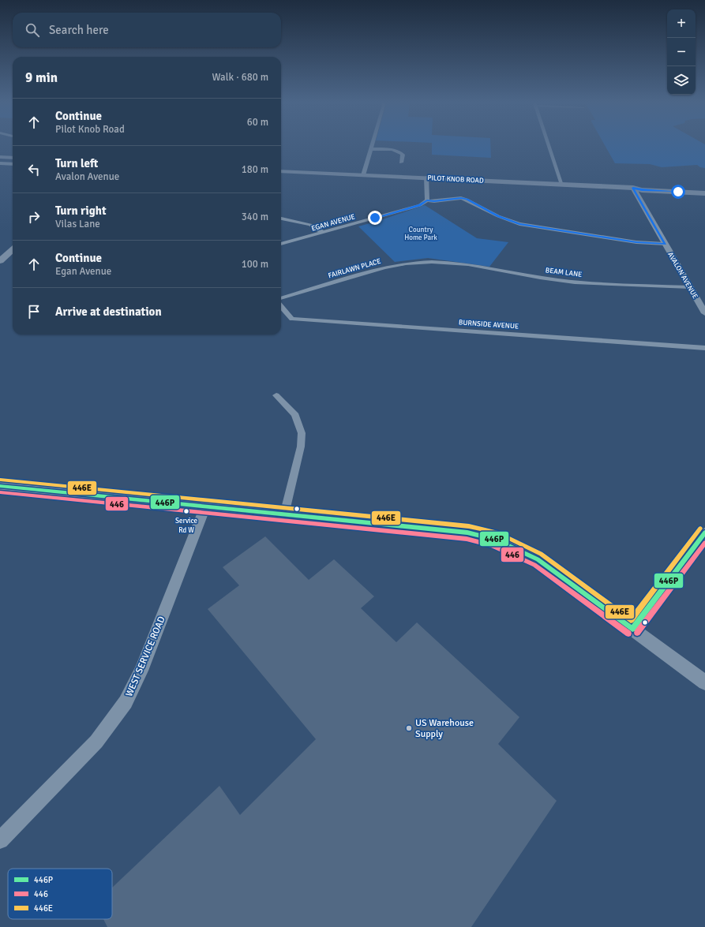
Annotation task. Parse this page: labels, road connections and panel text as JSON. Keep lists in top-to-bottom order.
{
  "streets": {
    "main road": ["PILOT KNOB ROAD"],
    "street": [
      "EGAN AVENUE",
      "FAIRLAWN PLACE",
      "BEAM LANE",
      "AVALON AVENUE",
      "BURNSIDE AVENUE",
      "WEST SERVICE ROAD"
    ]
  },
  "crossings": [
    ["PILOT KNOB ROAD", "AVALON AVENUE"],
    ["FAIRLAWN PLACE", "BEAM LANE"],
    ["BEAM LANE", "AVALON AVENUE"]
  ],
  "parks": ["Country Home Park"],
  "places": ["Service Rd W", "US Warehouse Supply"],
  "lines": ["transit line 446E", "transit line 446P", "transit line 446"],
  "legend": ["446P", "446", "446E"],
  "page": {
    "map_buttons": ["+", "−"],
    "search": "Search here",
    "heading": ["9 min", "Walk · 680 m"],
    "list": [
      ["Continue", "Pilot Knob Road", "60 m"],
      ["Turn left", "Avalon Avenue", "180 m"],
      ["Turn right", "Vilas Lane", "340 m"],
      ["Continue", "Egan Avenue", "100 m"],
      "Arrive at destination"
    ]
  }
}
